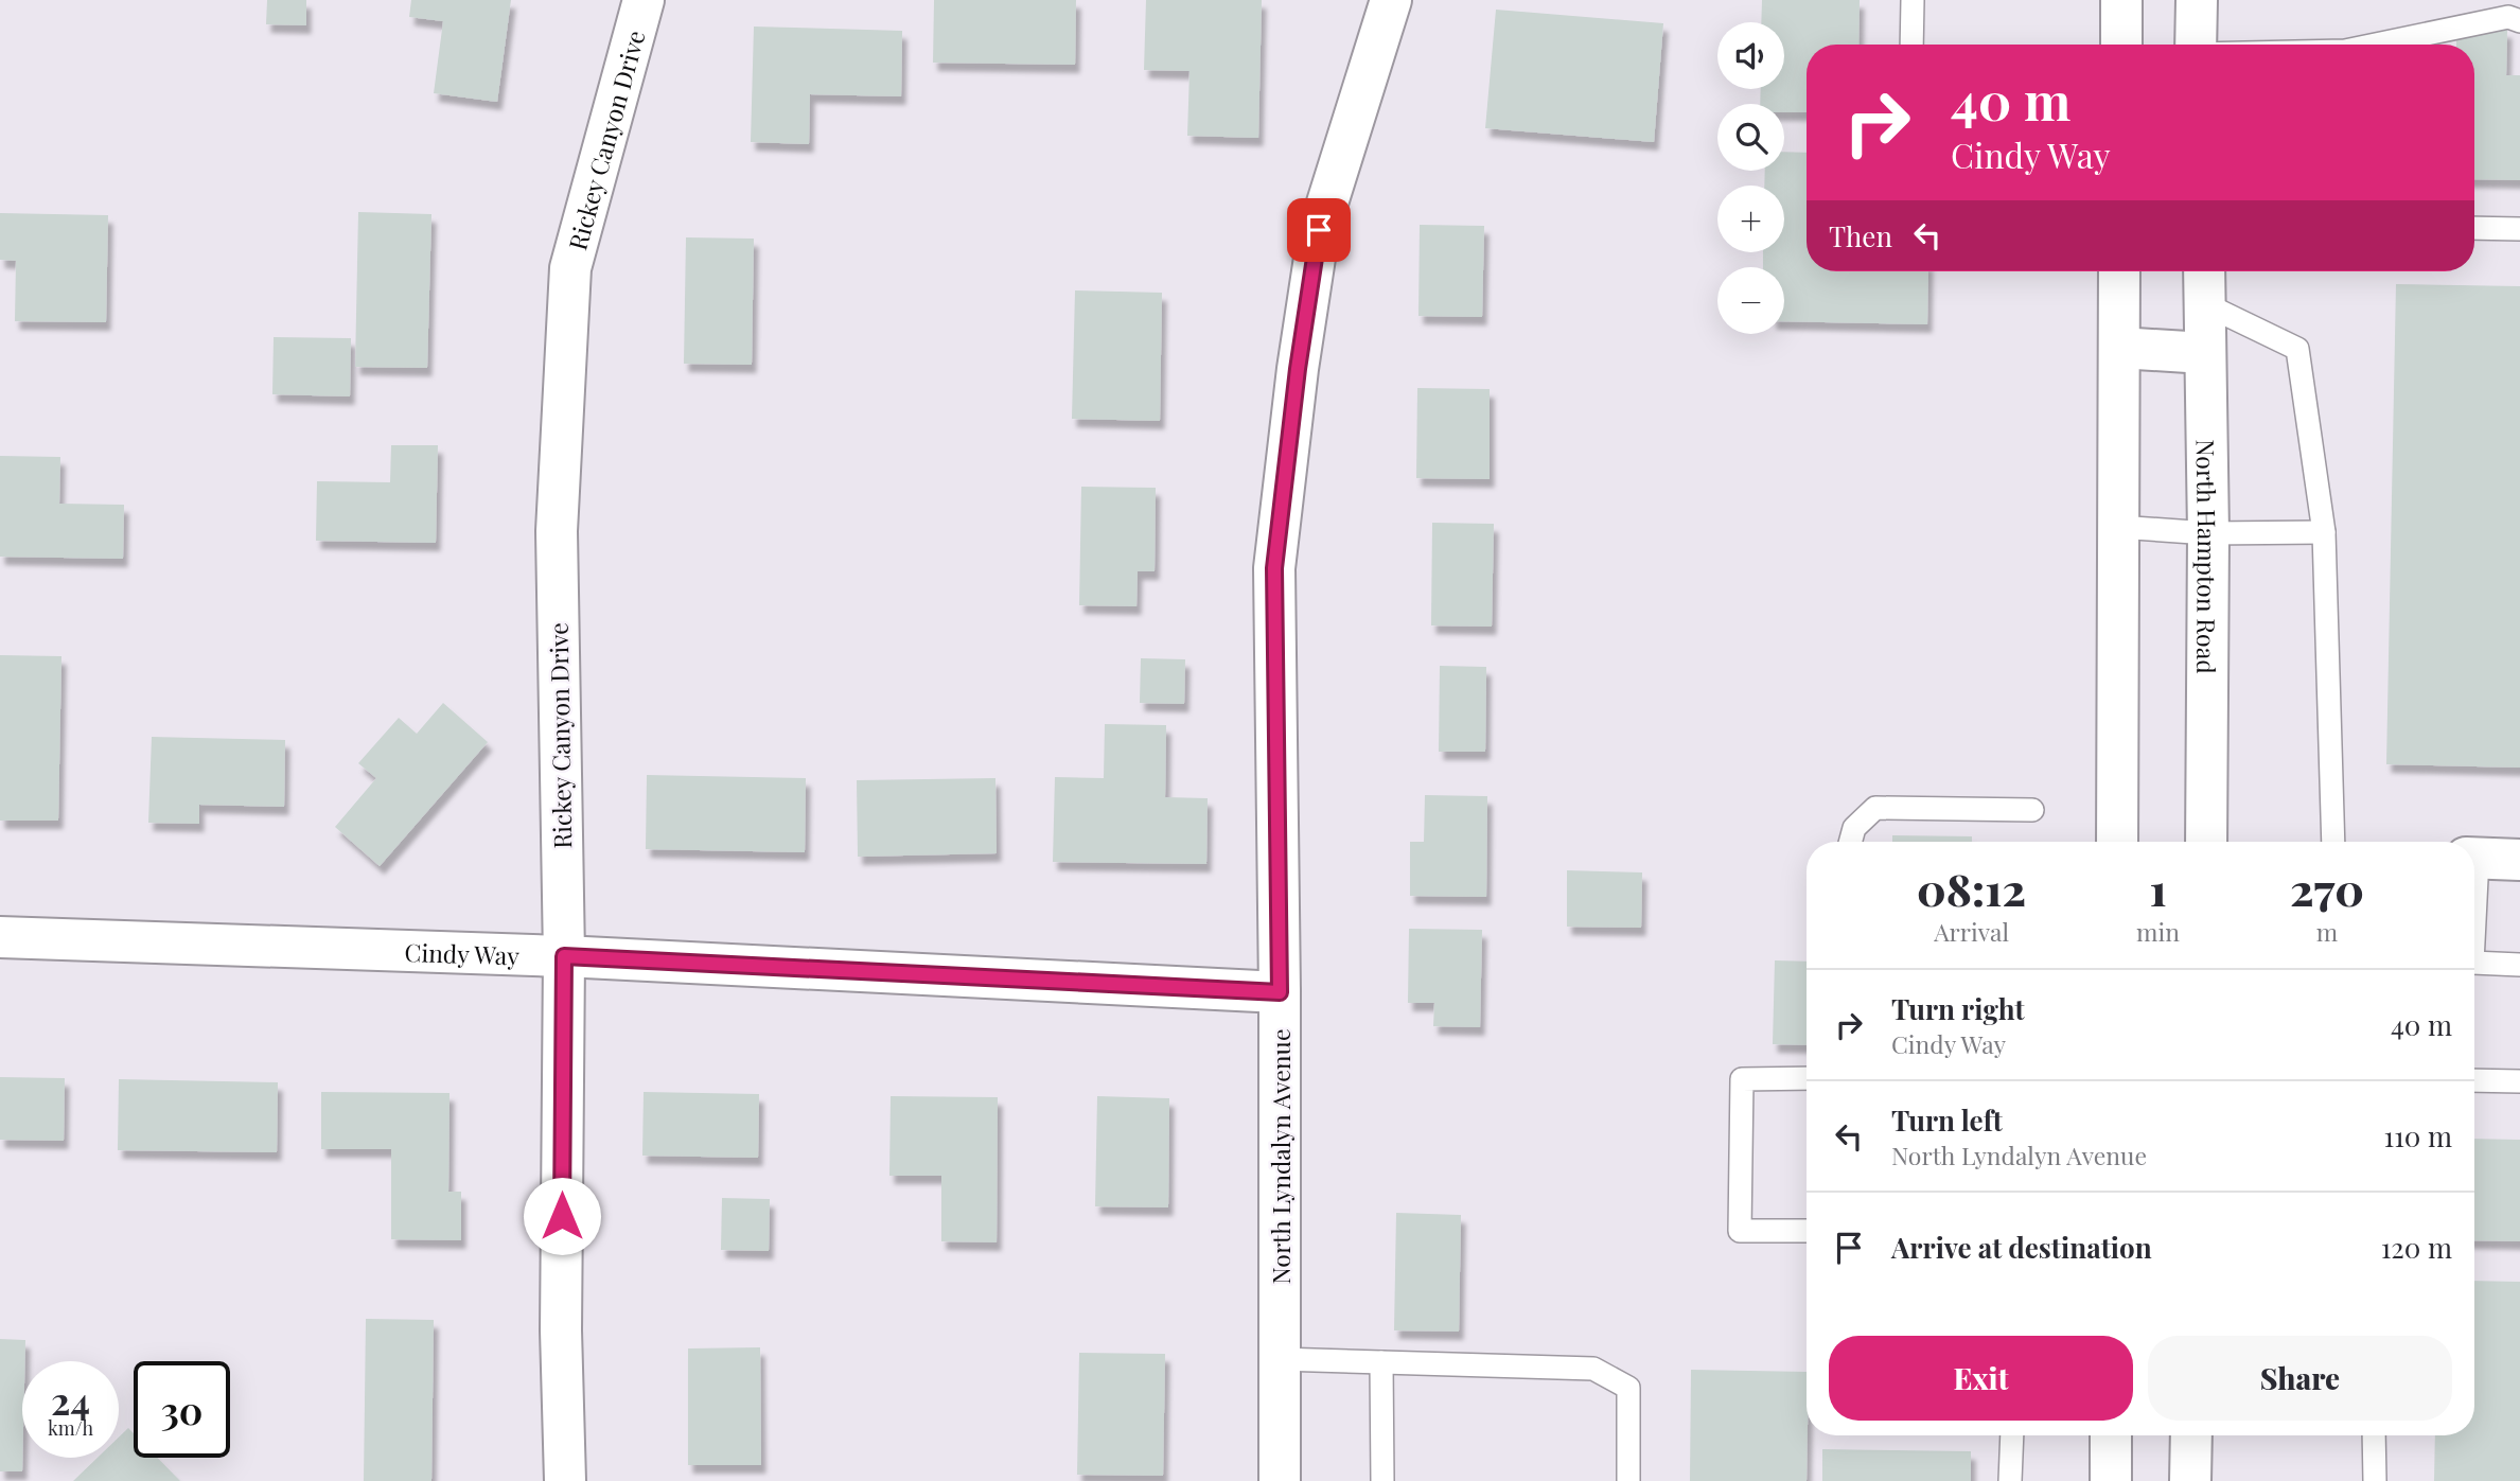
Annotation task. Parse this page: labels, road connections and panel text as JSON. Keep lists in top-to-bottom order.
{
  "streets": {
    "street": [
      "Rickey Canyon Drive",
      "North Hampton Road",
      "Cindy Way",
      "North Lyndalyn Avenue"
    ]
  },
  "crossings": [
    ["Rickey Canyon Drive", "Cindy Way"],
    ["Cindy Way", "North Lyndalyn Avenue"]
  ],
  "page": {
    "map_buttons": ["+", "−"],
    "turn": ["40 m", "Cindy Way"],
    "then": "Then",
    "eta": [
      "08:12",
      "Arrival",
      "1",
      "min",
      "270",
      "m"
    ],
    "list": [
      {
        "name": "Turn right",
        "note": "Cindy Way",
        "value": "40 m"
      },
      {
        "name": "Turn left",
        "note": "North Lyndalyn Avenue",
        "value": "110 m"
      },
      {
        "name": "Arrive at destination",
        "value": "120 m"
      }
    ],
    "buttons": ["Exit", "Share"],
    "speed": "24 km/h",
    "limit": "30"
  }
}
